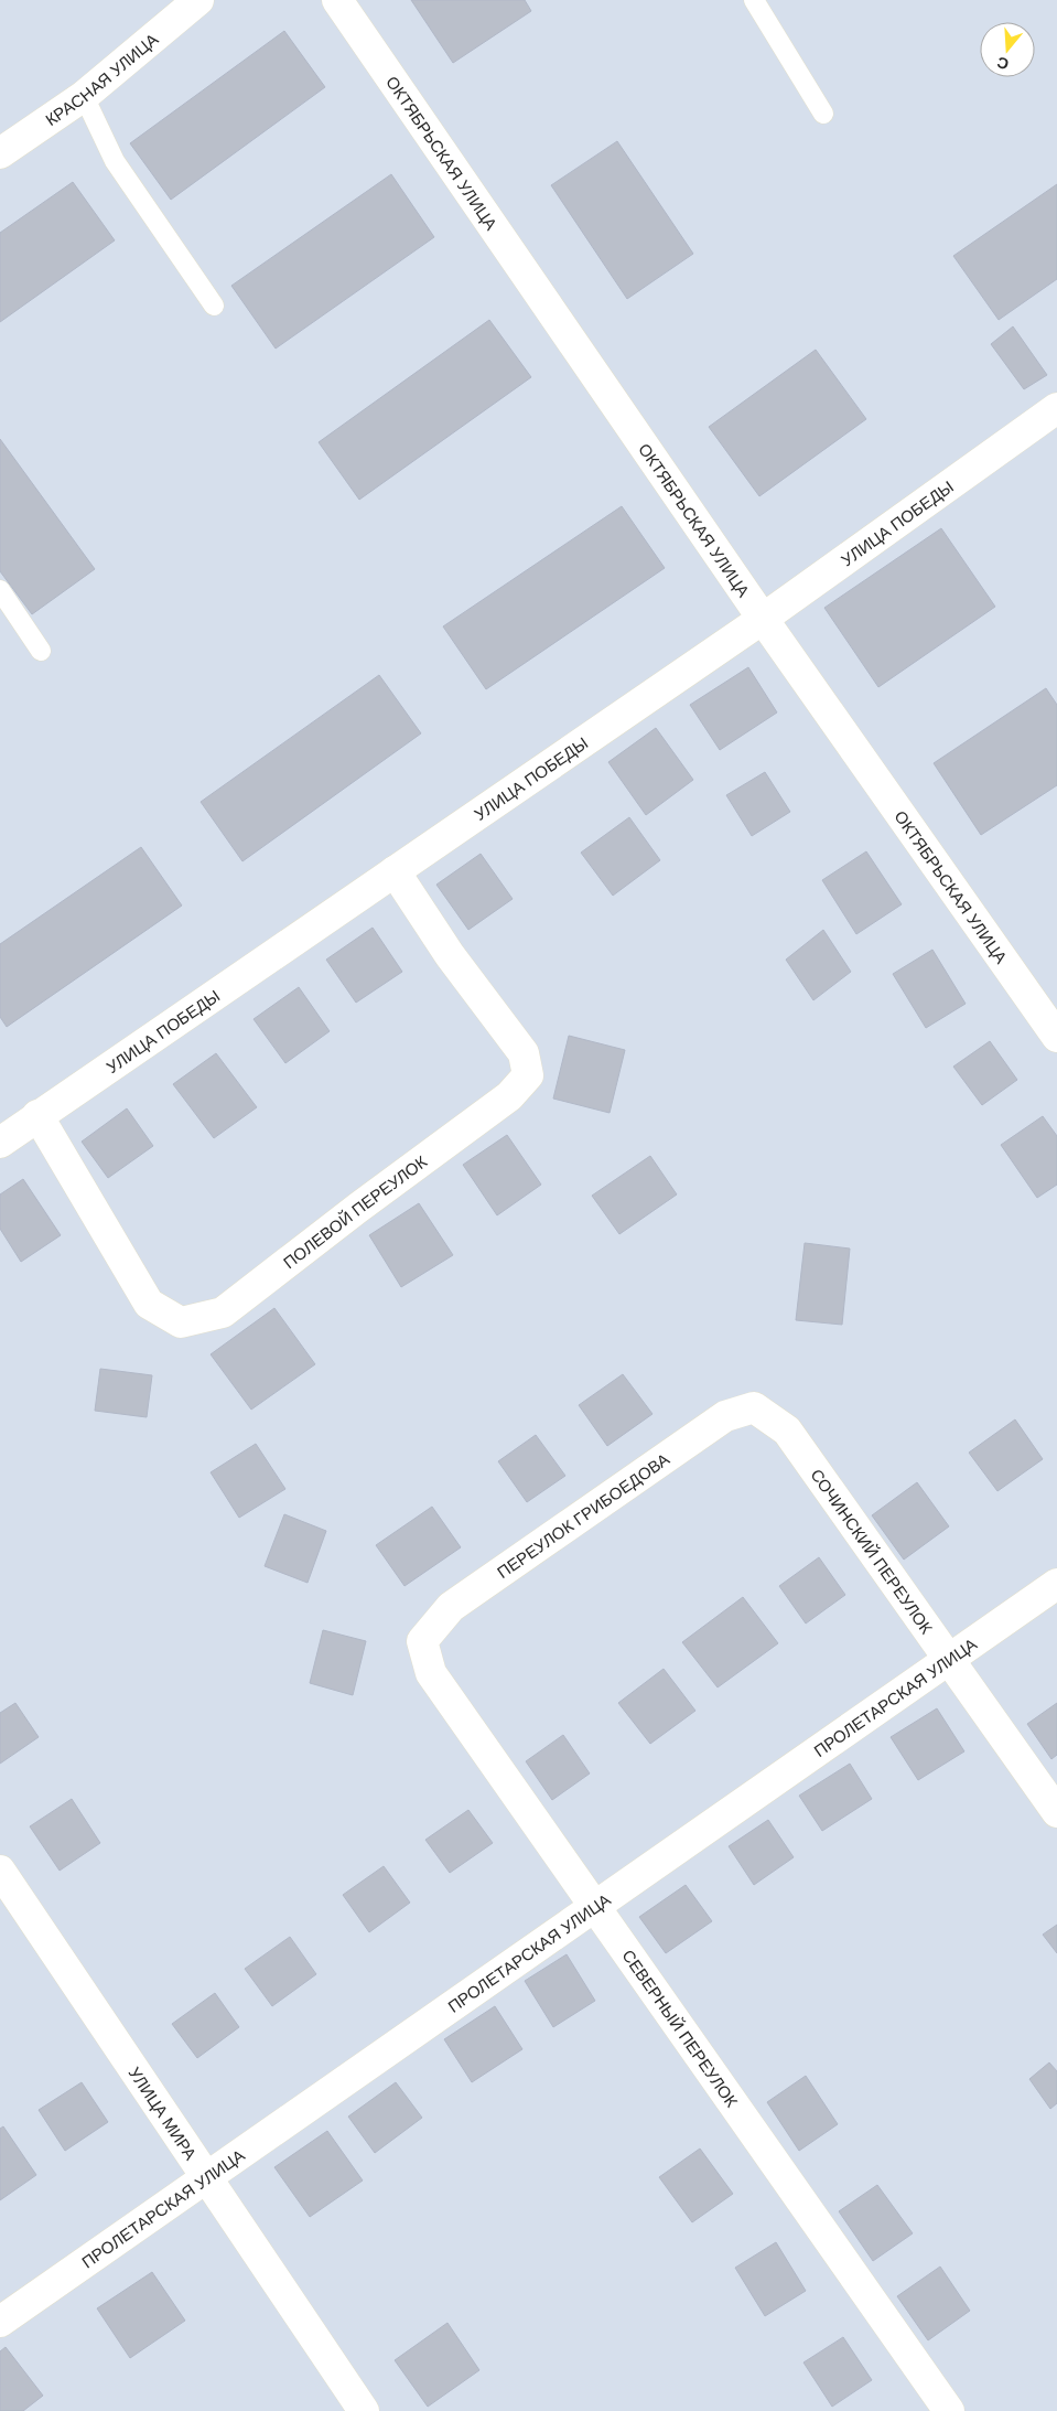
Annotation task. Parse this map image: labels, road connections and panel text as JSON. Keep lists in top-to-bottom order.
{
  "streets": {
    "street": [
      "КРАСНАЯ УЛИЦА",
      "ОКТЯБРЬСКАЯ УЛИЦА",
      "УЛИЦА ПОБЕДЫ",
      "ПОЛЕВОЙ ПЕРЕУЛОК",
      "ПЕРЕУЛОК ГРИБОЕДОВА",
      "СОЧИНСКИЙ ПЕРЕУЛОК",
      "ПРОЛЕТАРСКАЯ УЛИЦА",
      "СЕВЕРНЫЙ ПЕРЕУЛОК",
      "УЛИЦА МИРА"
    ]
  },
  "crossings": [
    ["ОКТЯБРЬСКАЯ УЛИЦА", "УЛИЦА ПОБЕДЫ"],
    ["УЛИЦА ПОБЕДЫ", "ПОЛЕВОЙ ПЕРЕУЛОК"],
    ["ПЕРЕУЛОК ГРИБОЕДОВА", "СОЧИНСКИЙ ПЕРЕУЛОК"],
    ["ПЕРЕУЛОК ГРИБОЕДОВА", "СЕВЕРНЫЙ ПЕРЕУЛОК"],
    ["СОЧИНСКИЙ ПЕРЕУЛОК", "ПРОЛЕТАРСКАЯ УЛИЦА"],
    ["ПРОЛЕТАРСКАЯ УЛИЦА", "СЕВЕРНЫЙ ПЕРЕУЛОК"],
    ["ПРОЛЕТАРСКАЯ УЛИЦА", "УЛИЦА МИРА"]
  ],
  "north": "bottom"
}
